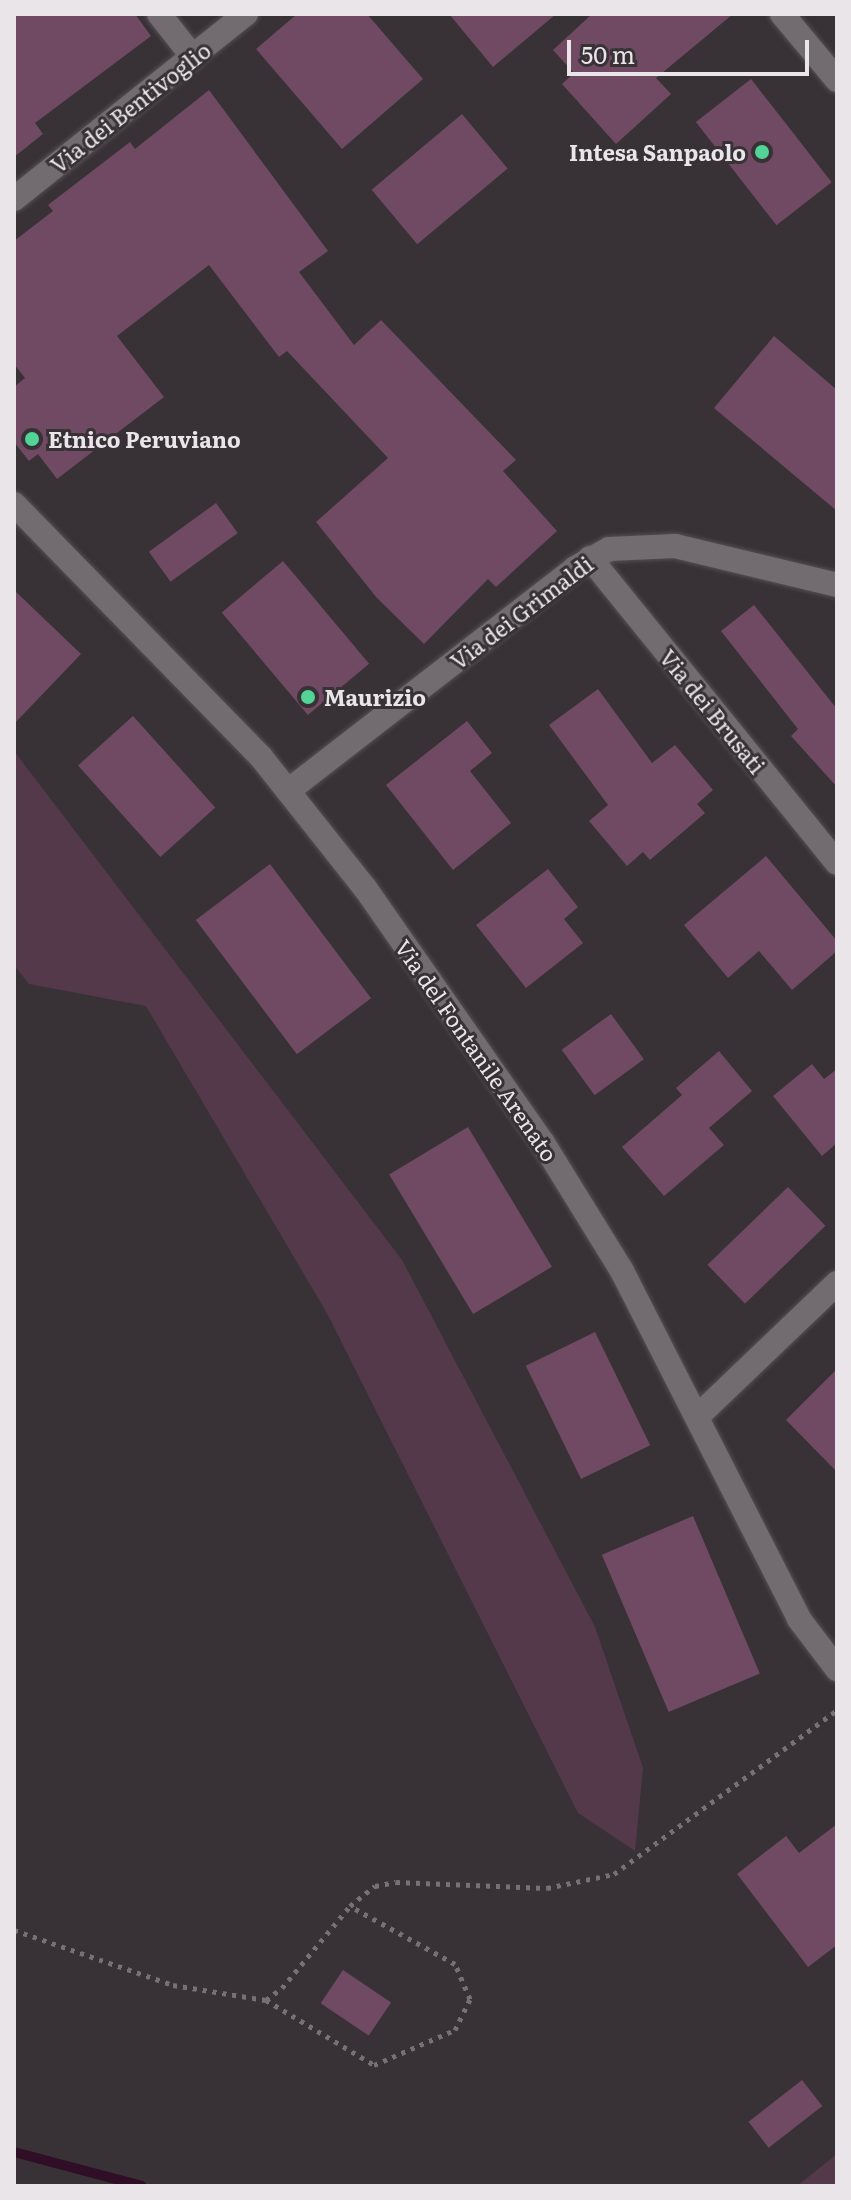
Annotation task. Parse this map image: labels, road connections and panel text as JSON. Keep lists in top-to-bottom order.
{
  "streets": {
    "street": [
      "Via dei Bentivoglio",
      "Via dei Grimaldi",
      "Via dei Brusati",
      "Via del Fontanile Arenato"
    ]
  },
  "crossings": [
    ["Via dei Grimaldi", "Via dei Brusati"],
    ["Via dei Grimaldi", "Via del Fontanile Arenato"]
  ],
  "places": ["Intesa Sanpaolo", "Etnico Peruviano", "Maurizio"],
  "scale_bar": "50 m"
}
